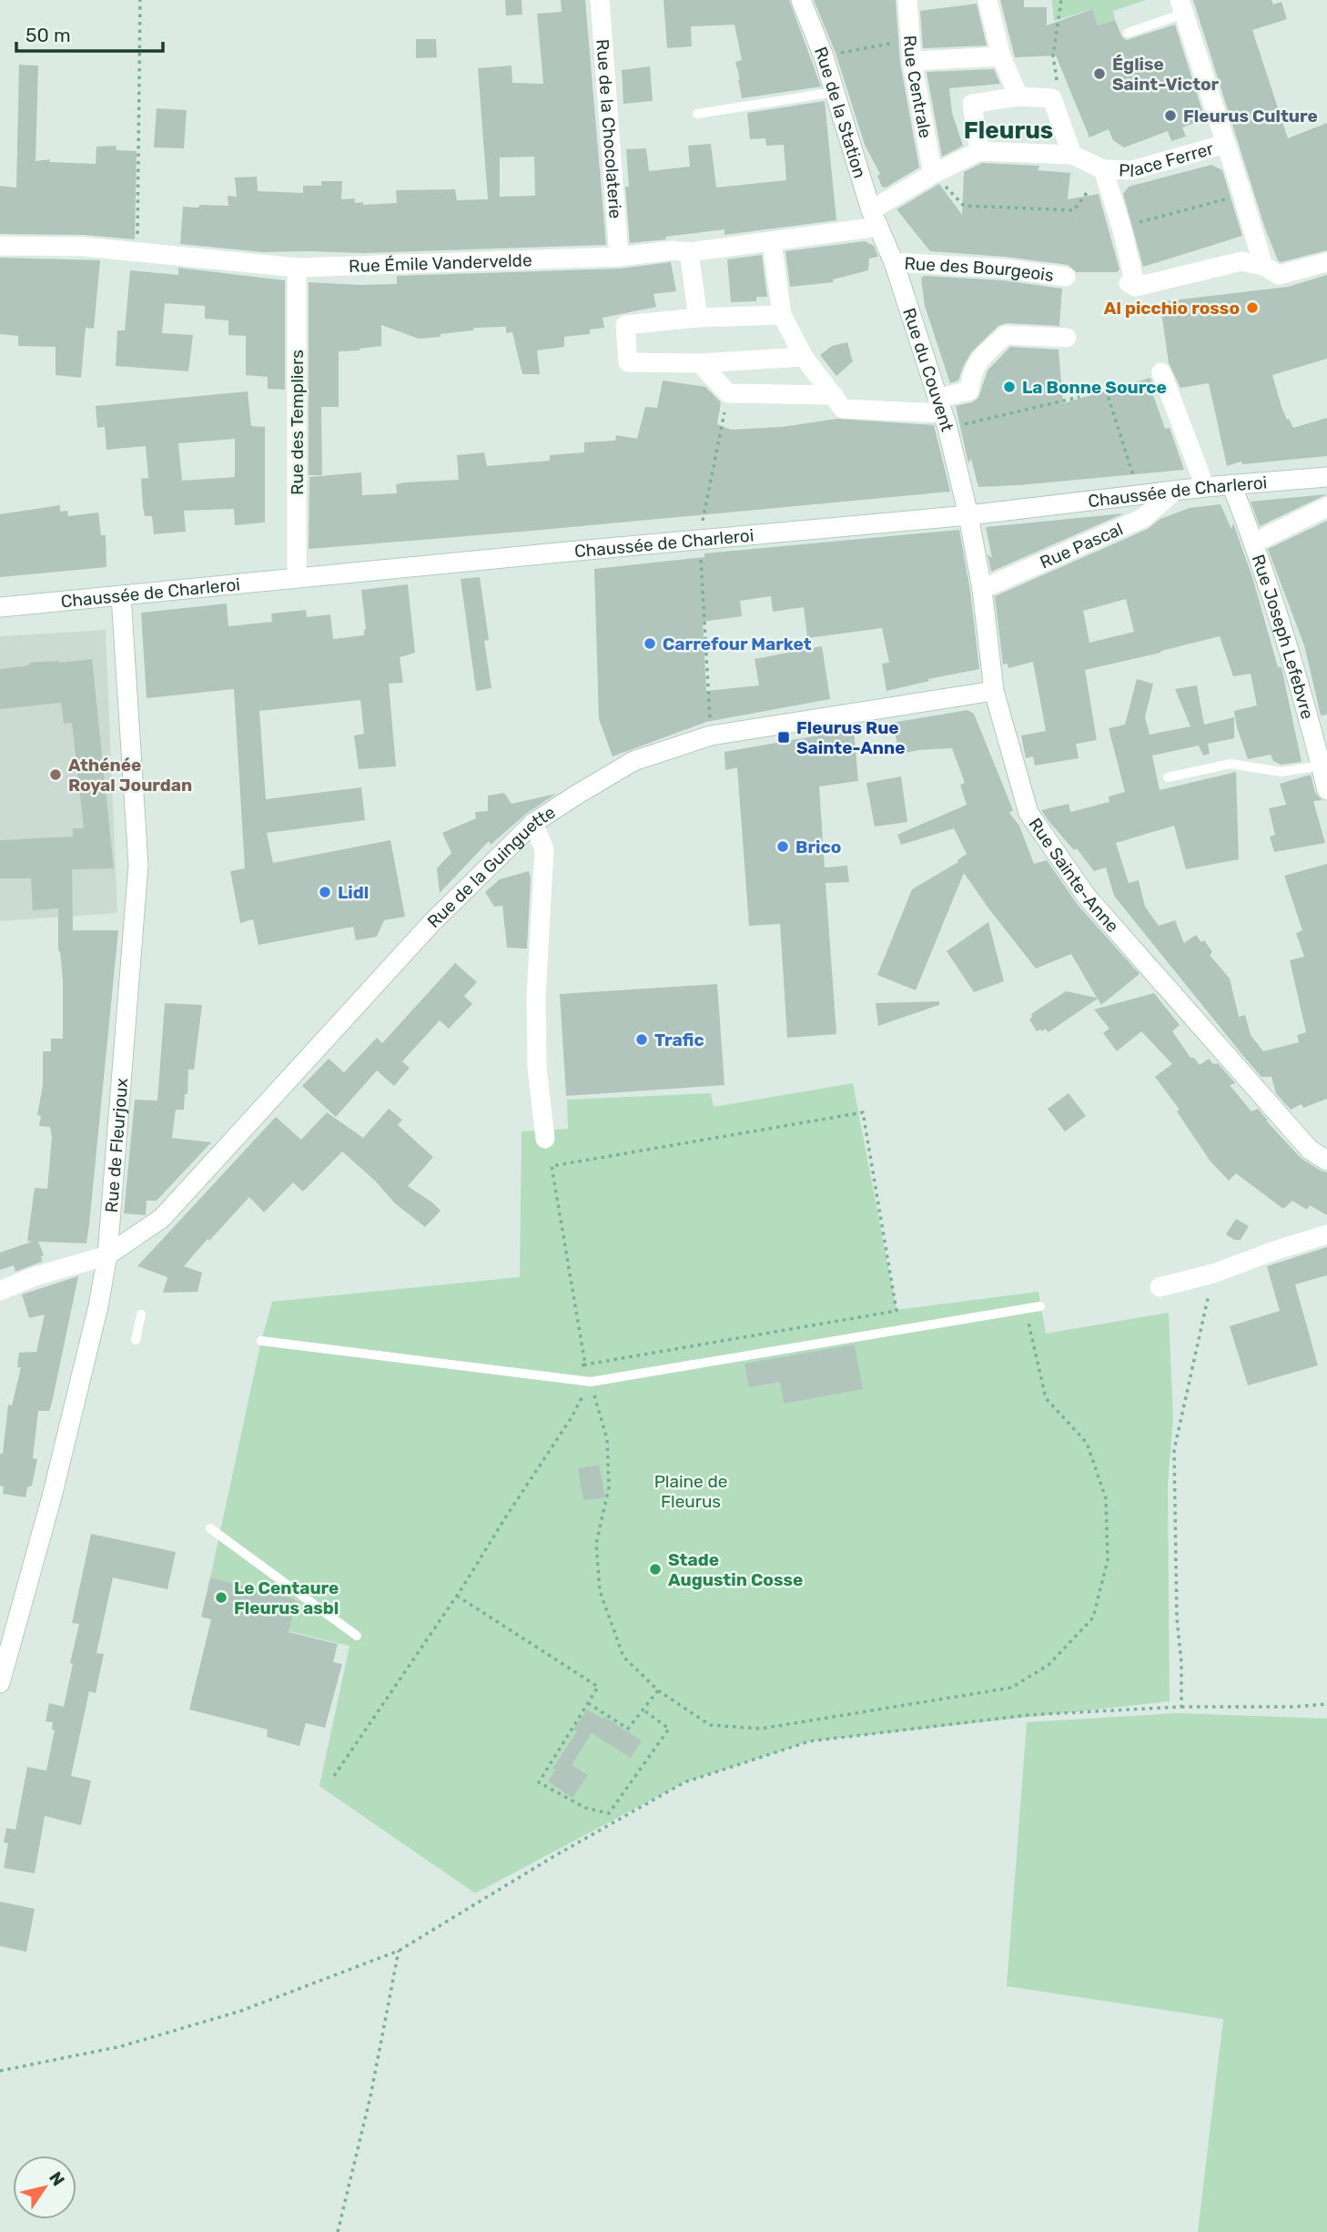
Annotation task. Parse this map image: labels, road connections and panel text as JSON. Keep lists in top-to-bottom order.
{
  "streets": {
    "street": [
      "Rue Centrale",
      "Rue de la Station",
      "Rue de la Chocolaterie",
      "Place Ferrer",
      "Rue Émile Vandervelde",
      "Rue des Bourgeois",
      "Rue du Couvent",
      "Rue des Templiers",
      "Chaussée de Charleroi",
      "Rue Pascal",
      "Rue Joseph Lefebvre",
      "Rue de la Guinguette",
      "Rue Sainte-Anne",
      "Rue de Fleurjoux"
    ]
  },
  "crossings": [
    ["Rue Centrale", "Place Ferrer"],
    ["Rue de la Station", "Place Ferrer"],
    ["Rue de la Station", "Rue Émile Vandervelde"],
    ["Rue de la Station", "Rue du Couvent"],
    ["Rue de la Chocolaterie", "Rue Émile Vandervelde"],
    ["Place Ferrer", "Rue Émile Vandervelde"],
    ["Place Ferrer", "Rue du Couvent"],
    ["Rue Émile Vandervelde", "Rue du Couvent"],
    ["Rue Émile Vandervelde", "Rue des Templiers"],
    ["Rue des Bourgeois", "Rue du Couvent"],
    ["Rue du Couvent", "Chaussée de Charleroi"],
    ["Rue du Couvent", "Rue Sainte-Anne"],
    ["Rue des Templiers", "Chaussée de Charleroi"],
    ["Chaussée de Charleroi", "Rue Pascal"],
    ["Chaussée de Charleroi", "Rue Joseph Lefebvre"],
    ["Chaussée de Charleroi", "Rue Sainte-Anne"],
    ["Chaussée de Charleroi", "Rue de Fleurjoux"],
    ["Rue Pascal", "Rue Sainte-Anne"],
    ["Rue de la Guinguette", "Rue Sainte-Anne"],
    ["Rue de la Guinguette", "Rue de Fleurjoux"]
  ],
  "districts": ["Fleurus"],
  "parks": ["Plaine de Fleurus"],
  "places": {
    "other": [
      "Église Saint-Victor",
      "Fleurus Culture",
      "Al picchio rosso",
      "La Bonne Source",
      "Carrefour Market",
      "Athénée Royal Jourdan",
      "Brico",
      "Lidl",
      "Trafic",
      "Stade Augustin Cosse",
      "Le Centaure Fleurus asbl"
    ],
    "transit": ["Fleurus Rue Sainte-Anne"]
  },
  "scale_bar": "50 m",
  "north": "top right"
}
